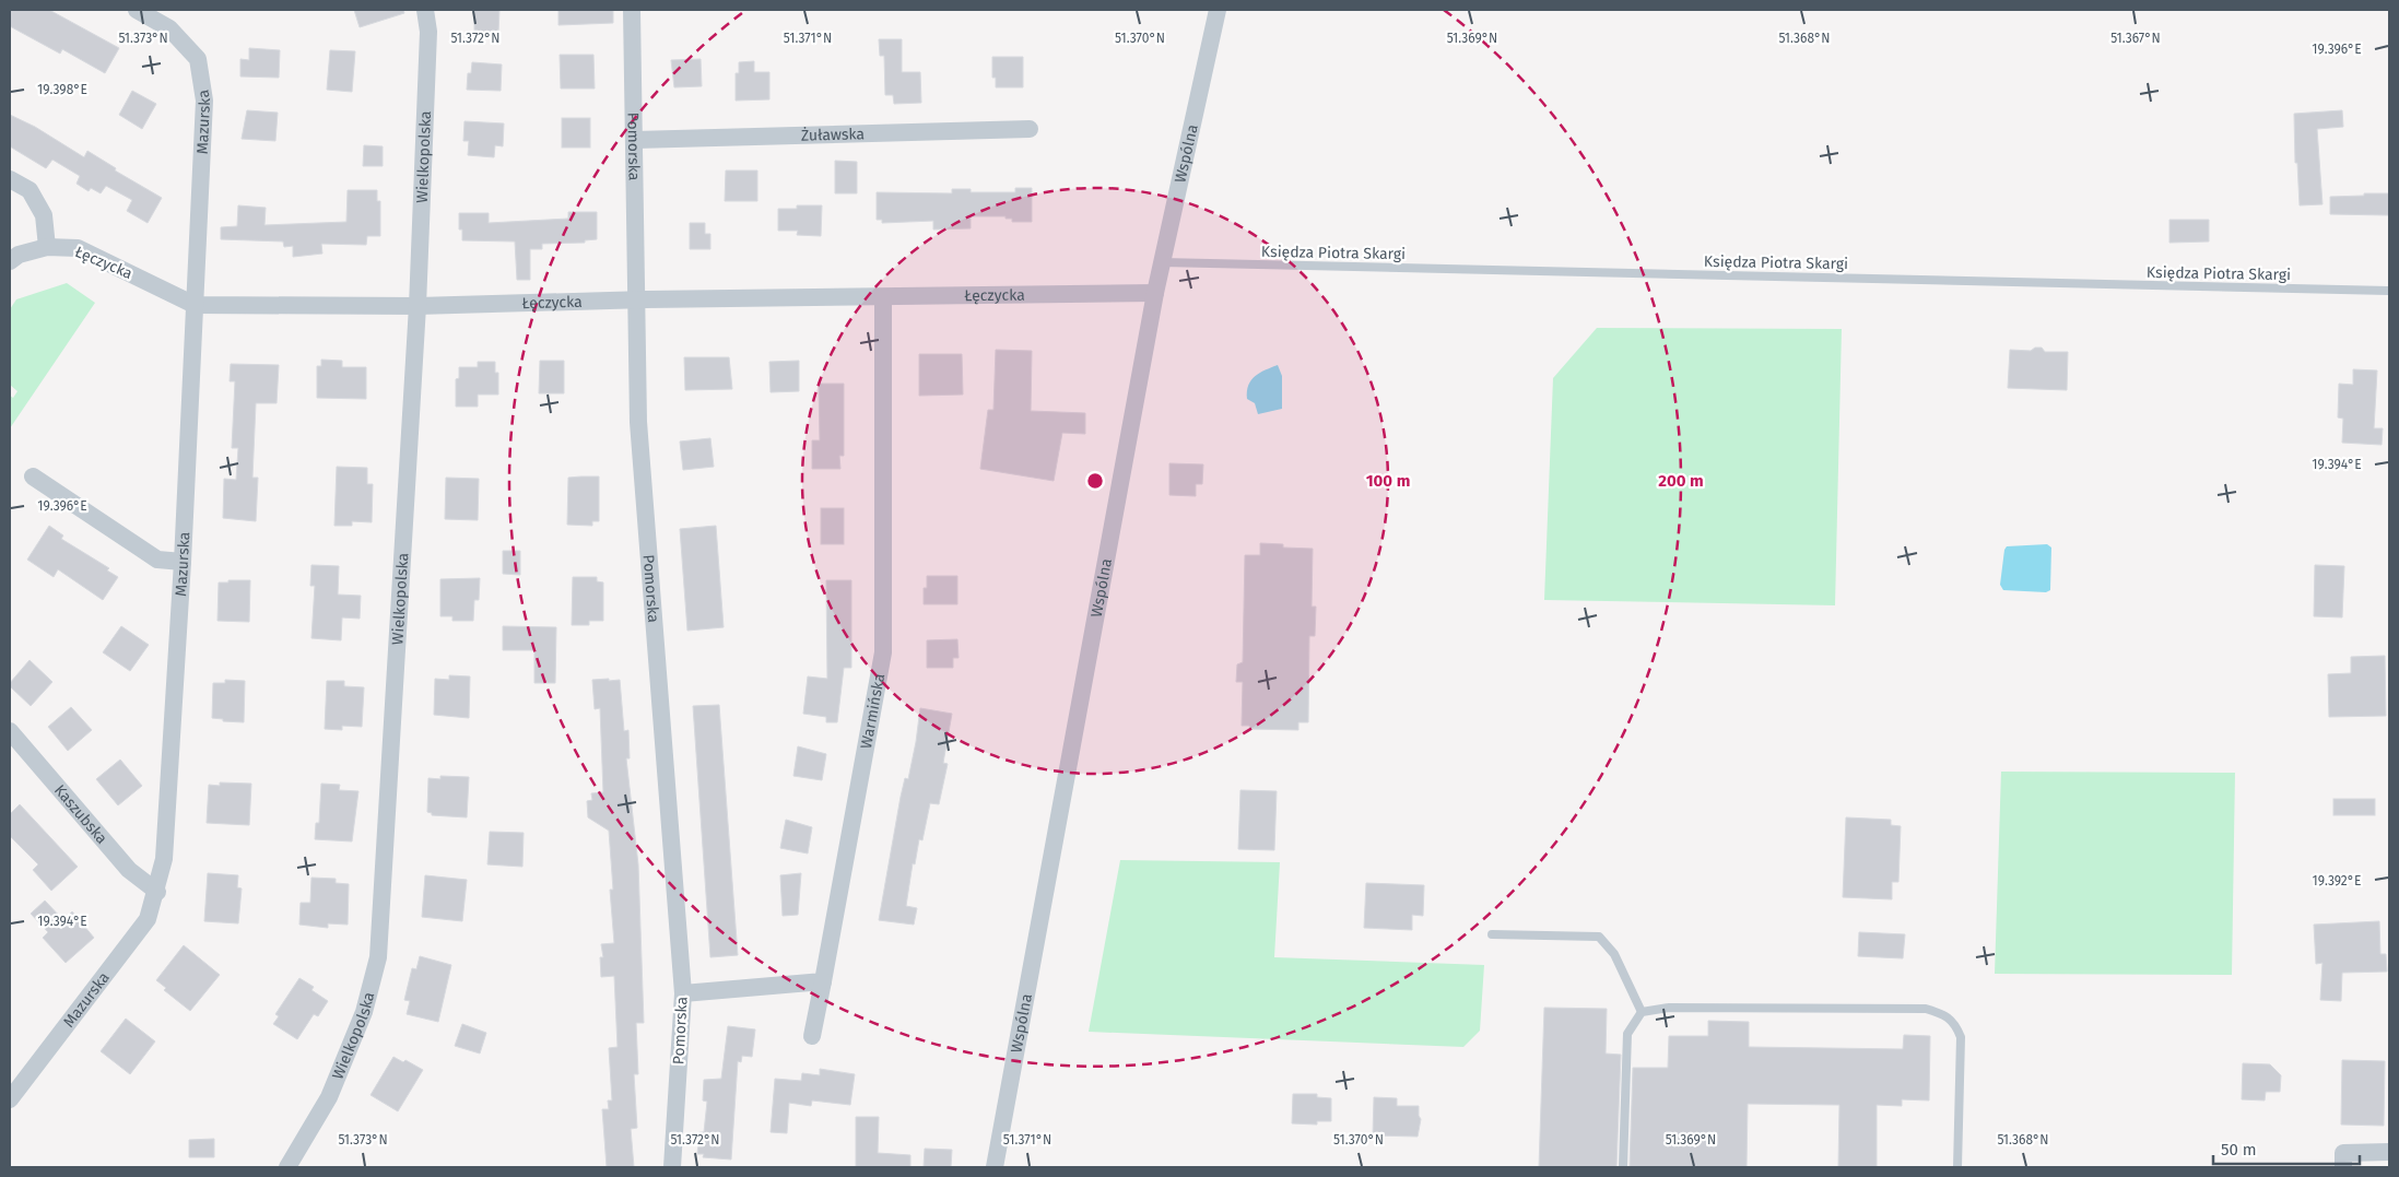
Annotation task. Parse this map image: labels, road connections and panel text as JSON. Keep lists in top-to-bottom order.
{
  "streets": {
    "street": [
      "Mazurska",
      "Żuławska",
      "Pomorska",
      "Wspólna",
      "Wielkopolska",
      "Łęczycka",
      "Warmińska",
      "Kaszubska"
    ],
    "lane": ["Księdza Piotra Skargi"]
  },
  "crossings": [
    ["Mazurska", "Łęczycka"],
    ["Mazurska", "Kaszubska"],
    ["Żuławska", "Pomorska"],
    ["Pomorska", "Łęczycka"],
    ["Wspólna", "Księdza Piotra Skargi"],
    ["Wspólna", "Łęczycka"],
    ["Wielkopolska", "Łęczycka"],
    ["Łęczycka", "Warmińska"]
  ],
  "scale_bar": "50 m",
  "coordinates": [
    "51.373°N",
    "51.372°N",
    "51.371°N",
    "51.370°N",
    "51.369°N",
    "51.368°N",
    "51.367°N",
    "19.396°E",
    "19.398°E",
    "19.394°E",
    "19.392°E"
  ],
  "rings": ["100 m", "200 m"]
}
